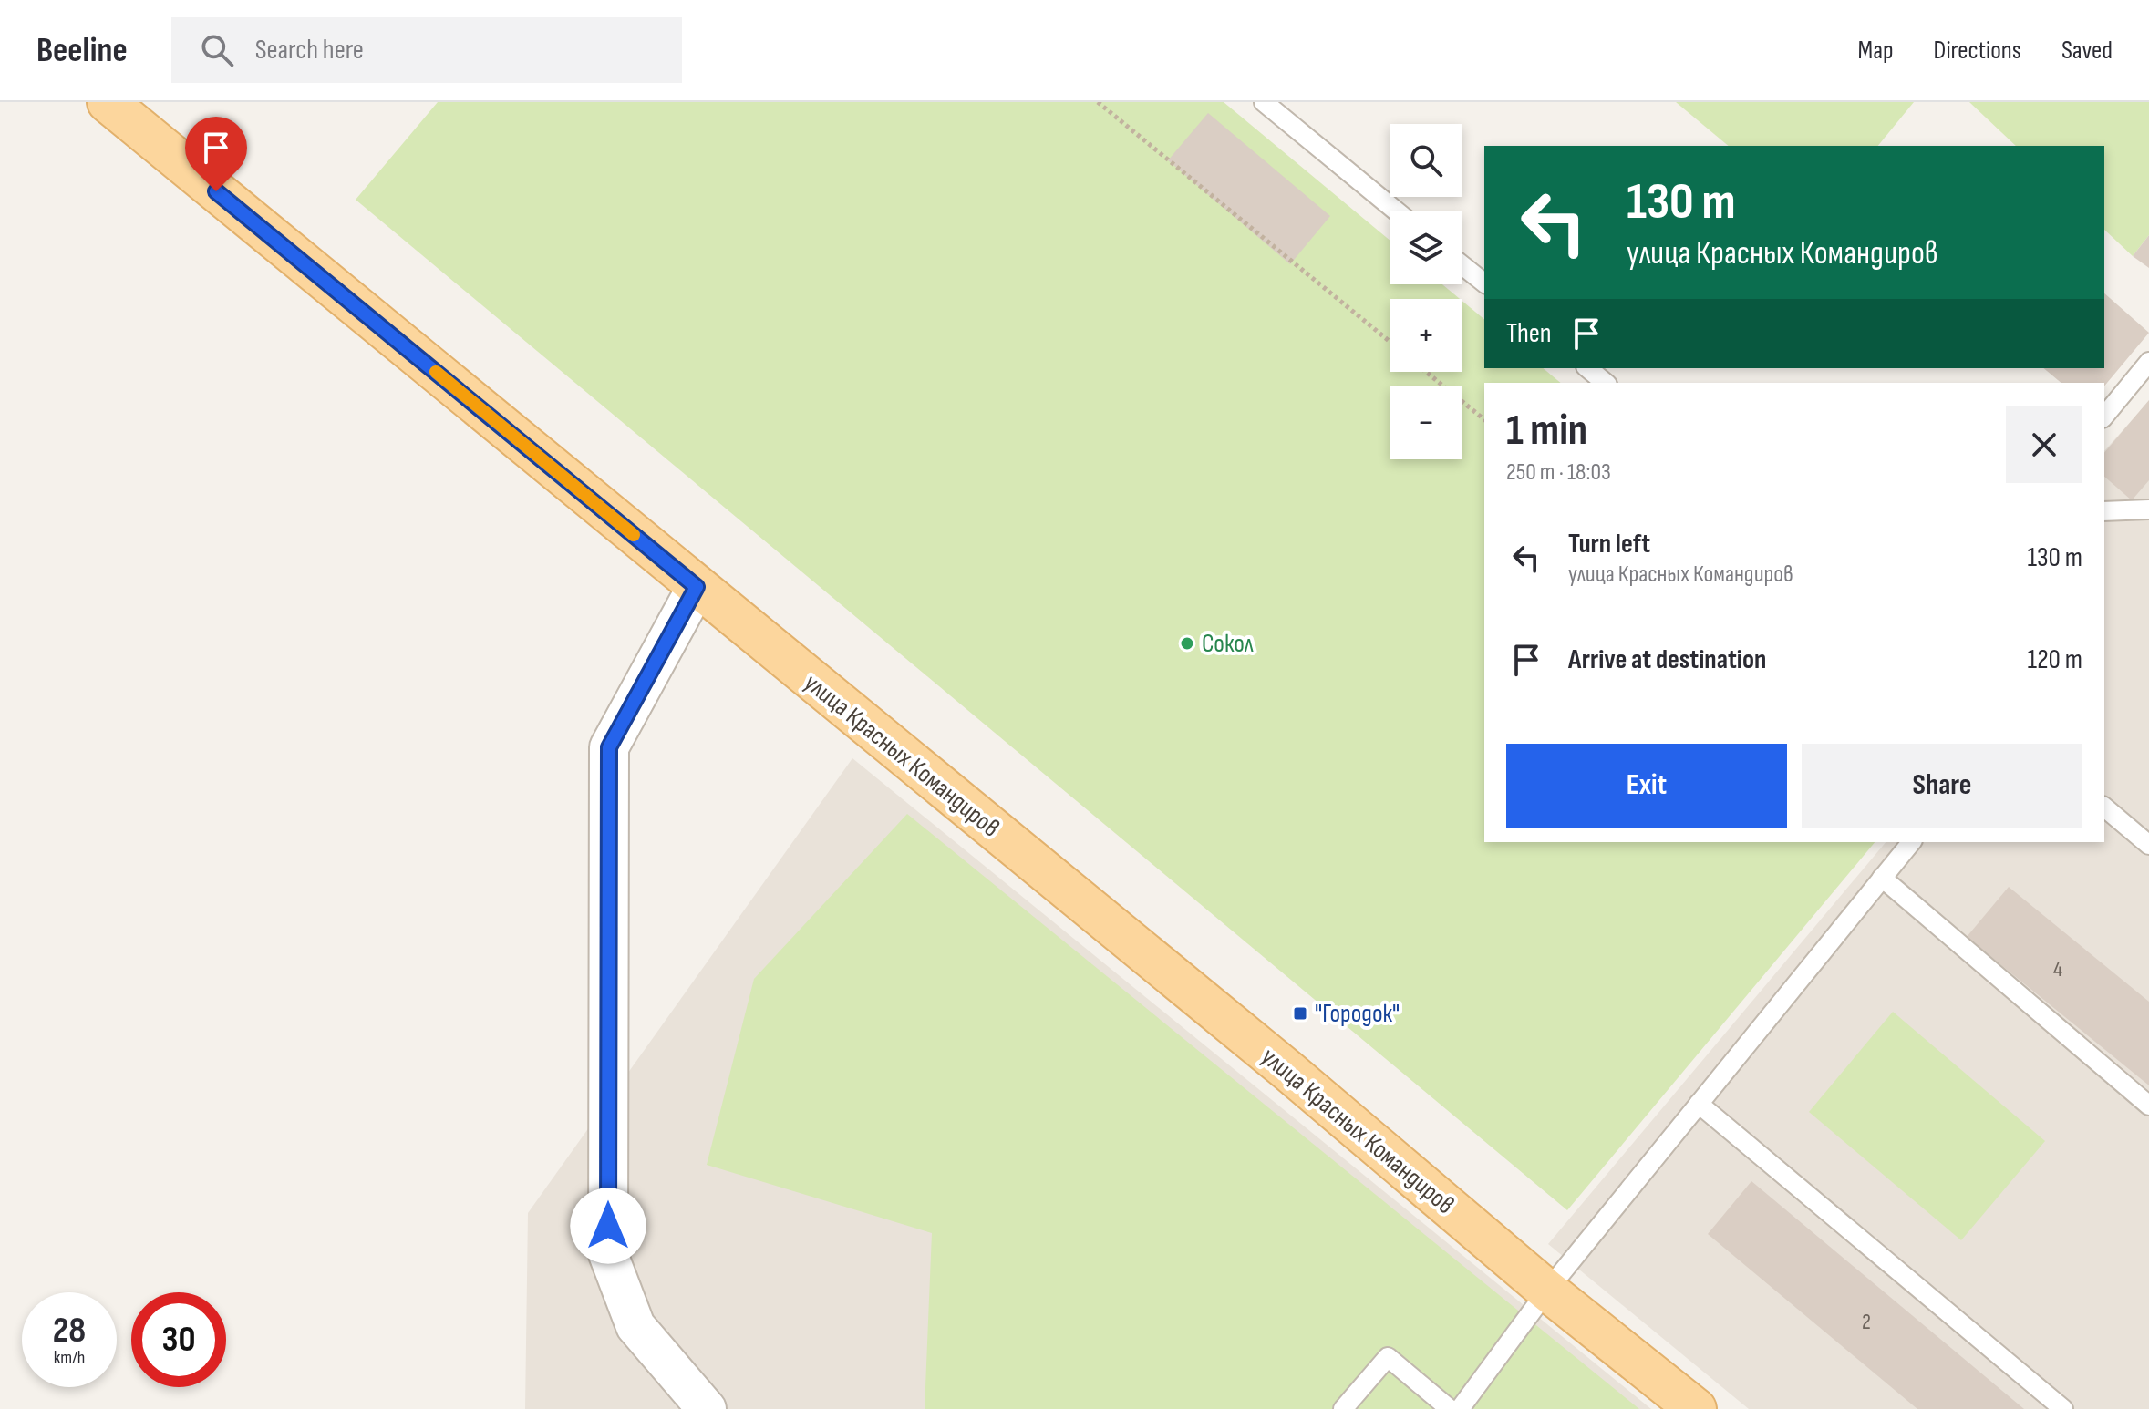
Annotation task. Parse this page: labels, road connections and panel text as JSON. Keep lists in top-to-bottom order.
{
  "streets": {
    "main road": ["улица Красных Командиров"]
  },
  "places": {
    "other": ["Сокол"],
    "transit": ["\"Городок\""]
  },
  "house_numbers": ["4", "2"],
  "page": {
    "header": "Beeline",
    "search": "Search here",
    "nav": ["Map", "Directions", "Saved"],
    "map_buttons": ["+", "−"],
    "turn": ["130 m", "улица Красных Командиров"],
    "then": "Then",
    "heading": ["1 min", "250 m · 18:03"],
    "list": [
      {
        "name": "Turn left",
        "note": "улица Красных Командиров",
        "value": "130 m"
      },
      {
        "name": "Arrive at destination",
        "value": "120 m"
      }
    ],
    "buttons": ["Exit", "Share"],
    "speed": "28 km/h",
    "limit": "30"
  }
}
